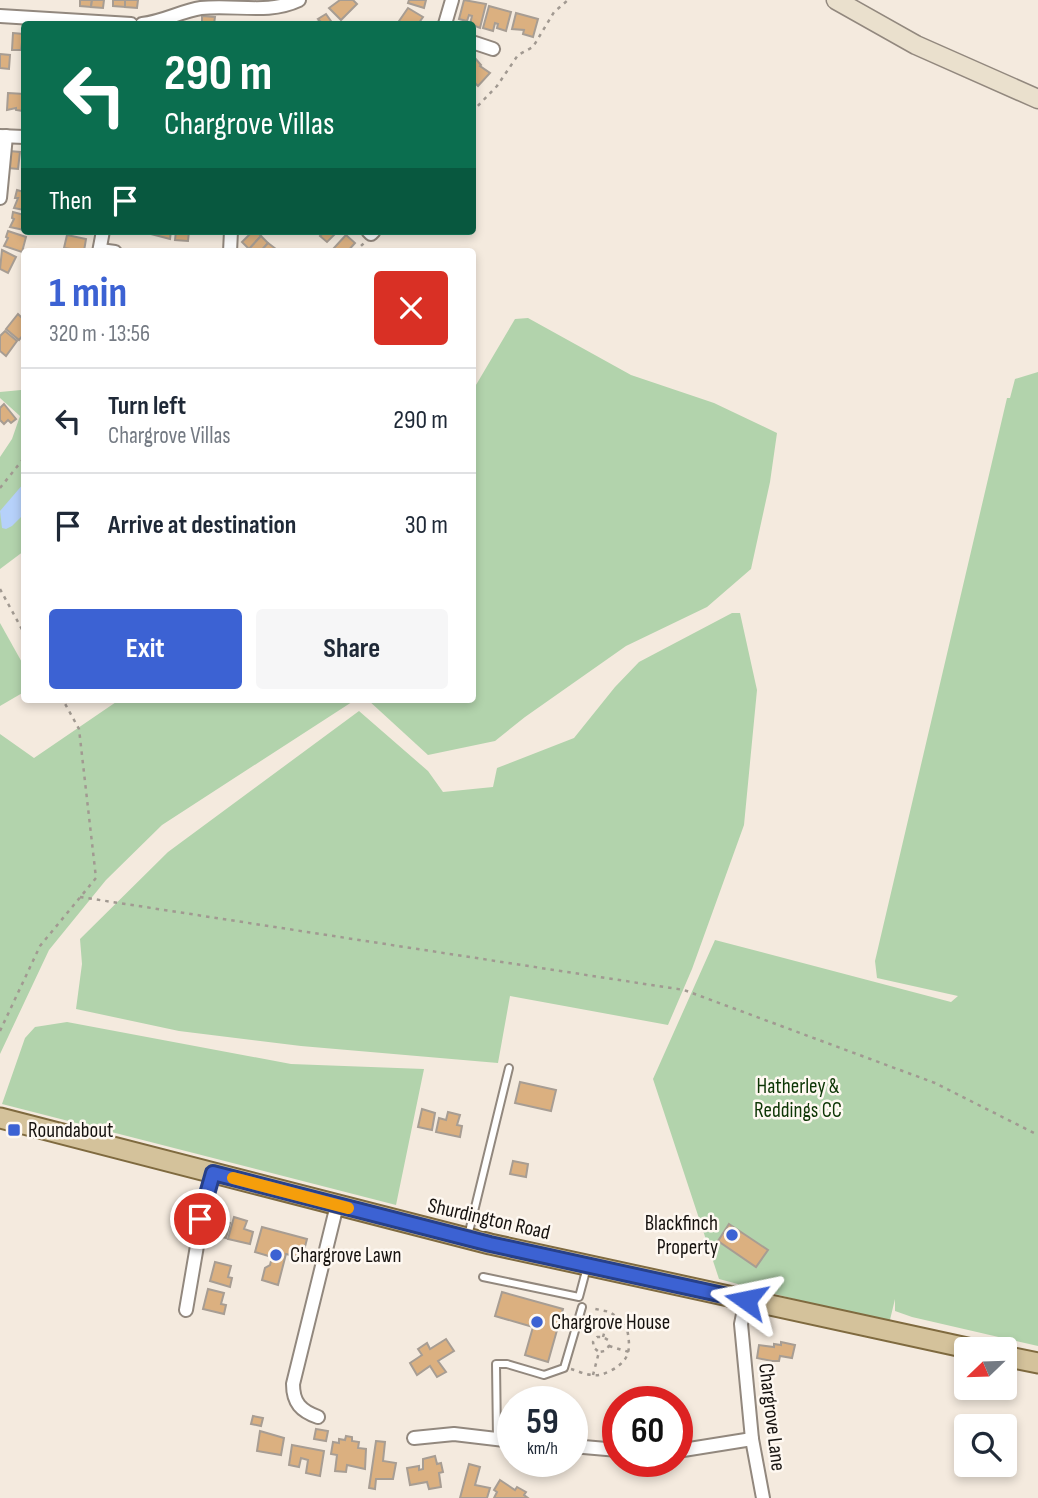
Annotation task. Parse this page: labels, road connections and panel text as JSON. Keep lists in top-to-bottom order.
{
  "streets": {
    "main road": ["Shurdington Road"],
    "street": ["Chargrove Lane"]
  },
  "crossings": [
    ["Shurdington Road", "Chargrove Lane"]
  ],
  "parks": ["Hatherley & Reddings CC"],
  "places": {
    "transit": ["Roundabout"],
    "other": ["Blackfinch Property", "Chargrove Lawn", "Chargrove House"]
  },
  "north": "bottom left",
  "page": {
    "turn": ["290 m", "Chargrove Villas"],
    "then": "Then",
    "heading": ["1 min", "320 m · 13:56"],
    "list": [
      {
        "name": "Turn left",
        "note": "Chargrove Villas",
        "value": "290 m"
      },
      {
        "name": "Arrive at destination",
        "value": "30 m"
      }
    ],
    "buttons": ["Exit", "Share"],
    "speed": "59 km/h",
    "limit": "60"
  }
}
